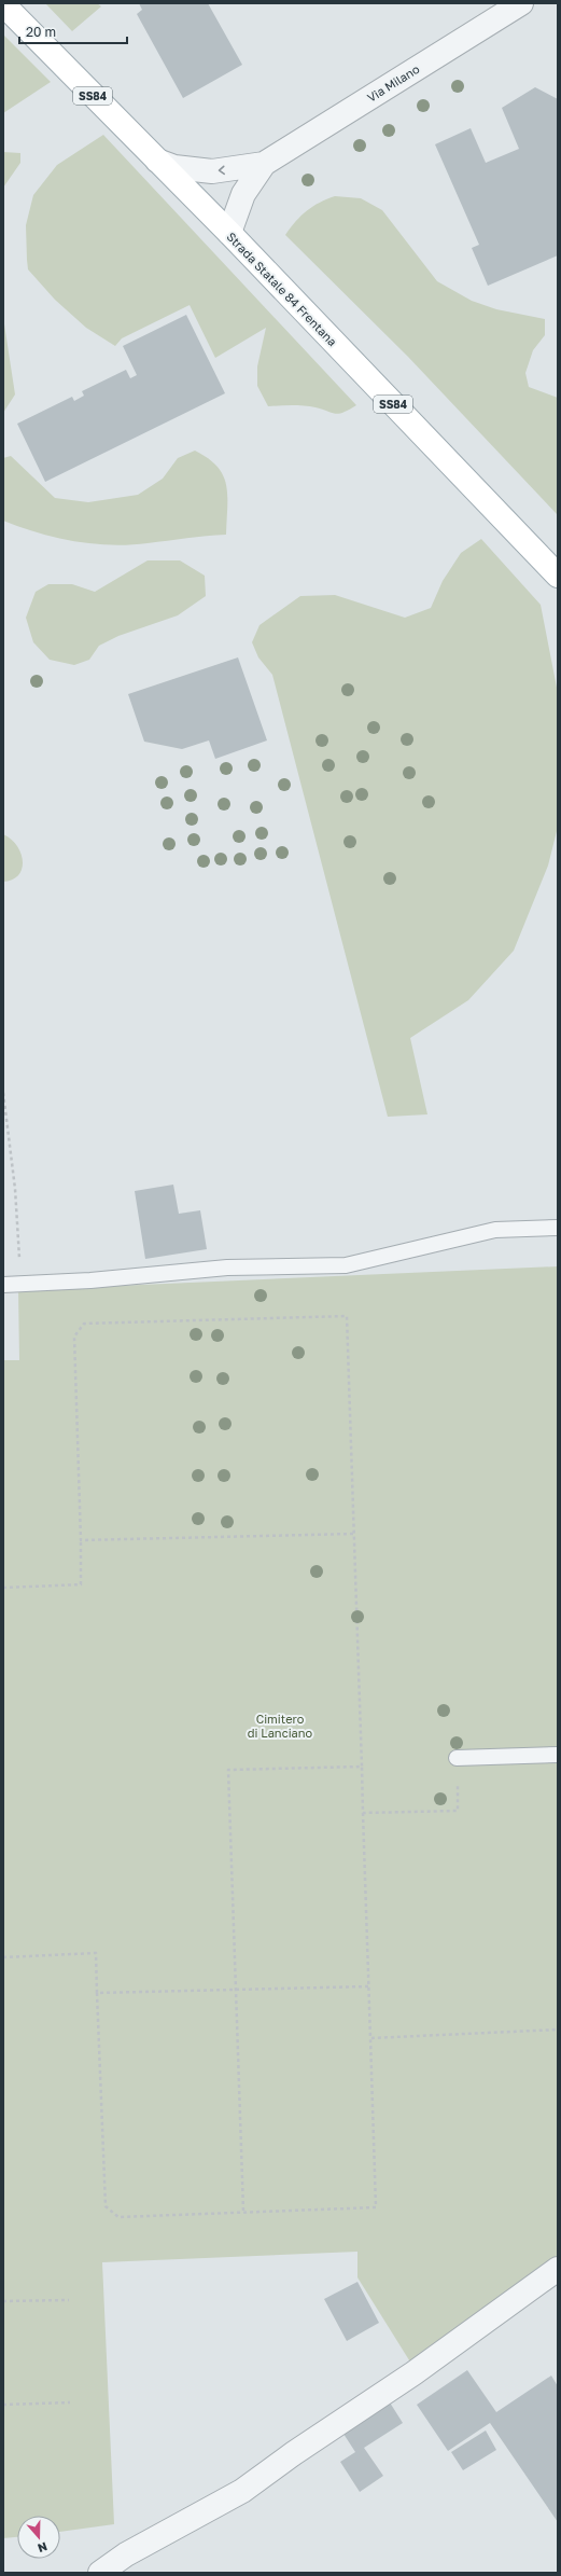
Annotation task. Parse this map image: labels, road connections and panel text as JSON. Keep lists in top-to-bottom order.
{
  "streets": {
    "main road": ["SS84", "Strada Statale 84 Frentana"],
    "street": ["Via Milano"]
  },
  "crossings": [
    ["Via Milano", "Strada Statale 84 Frentana"]
  ],
  "parks": ["Cimitero di Lanciano"],
  "scale_bar": "20 m",
  "north": "bottom"
}
